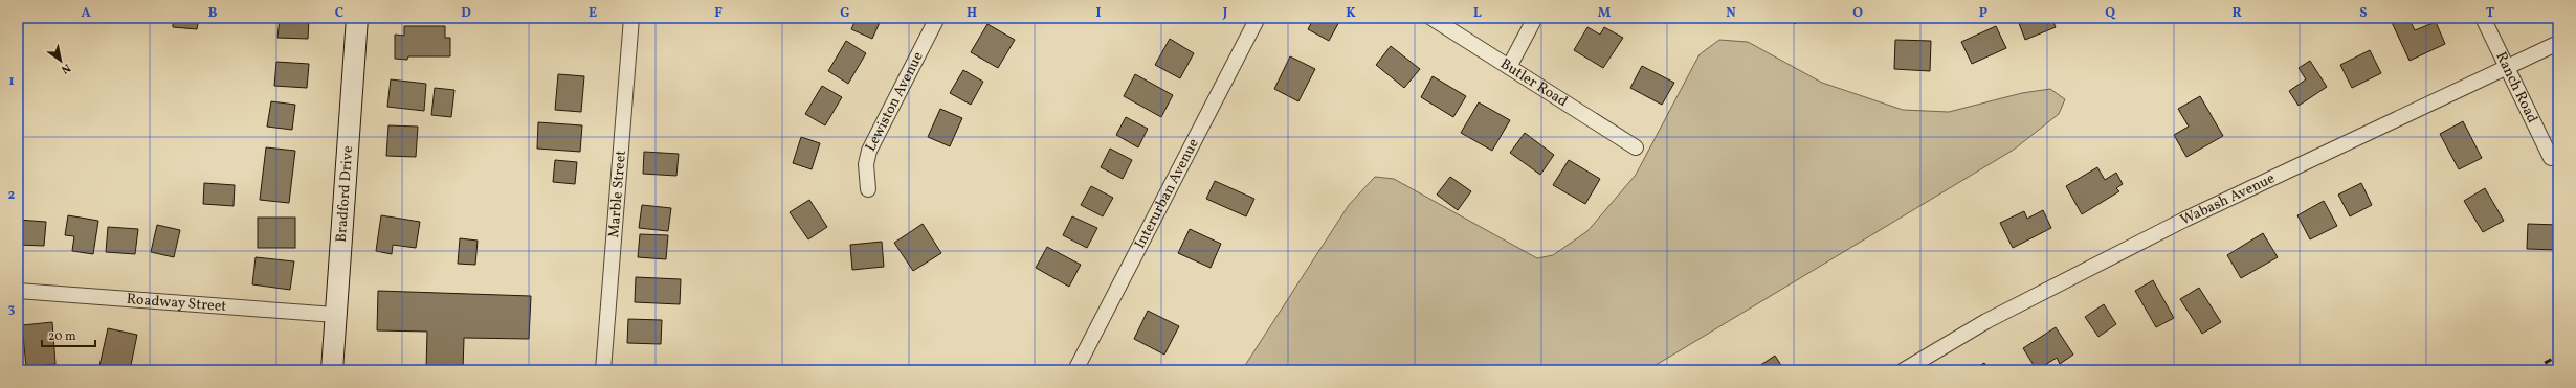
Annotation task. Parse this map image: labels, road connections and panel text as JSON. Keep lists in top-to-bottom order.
{
  "streets": {
    "street": [
      "Butler Road",
      "Ranch Road",
      "Lewiston Avenue",
      "Bradford Drive",
      "Marble Street",
      "Interurban Avenue",
      "Wabash Avenue",
      "Roadway Street"
    ]
  },
  "crossings": [
    ["Ranch Road", "Wabash Avenue"],
    ["Bradford Drive", "Roadway Street"]
  ],
  "scale_bar": "20 m",
  "north": "bottom right",
  "grid": {
    "columns": [
      "A",
      "B",
      "C",
      "D",
      "E",
      "F",
      "G",
      "H",
      "I",
      "J",
      "K",
      "L",
      "M",
      "N",
      "O",
      "P",
      "Q",
      "R",
      "S",
      "T"
    ],
    "rows": ["1", "2", "3"]
  }
}
